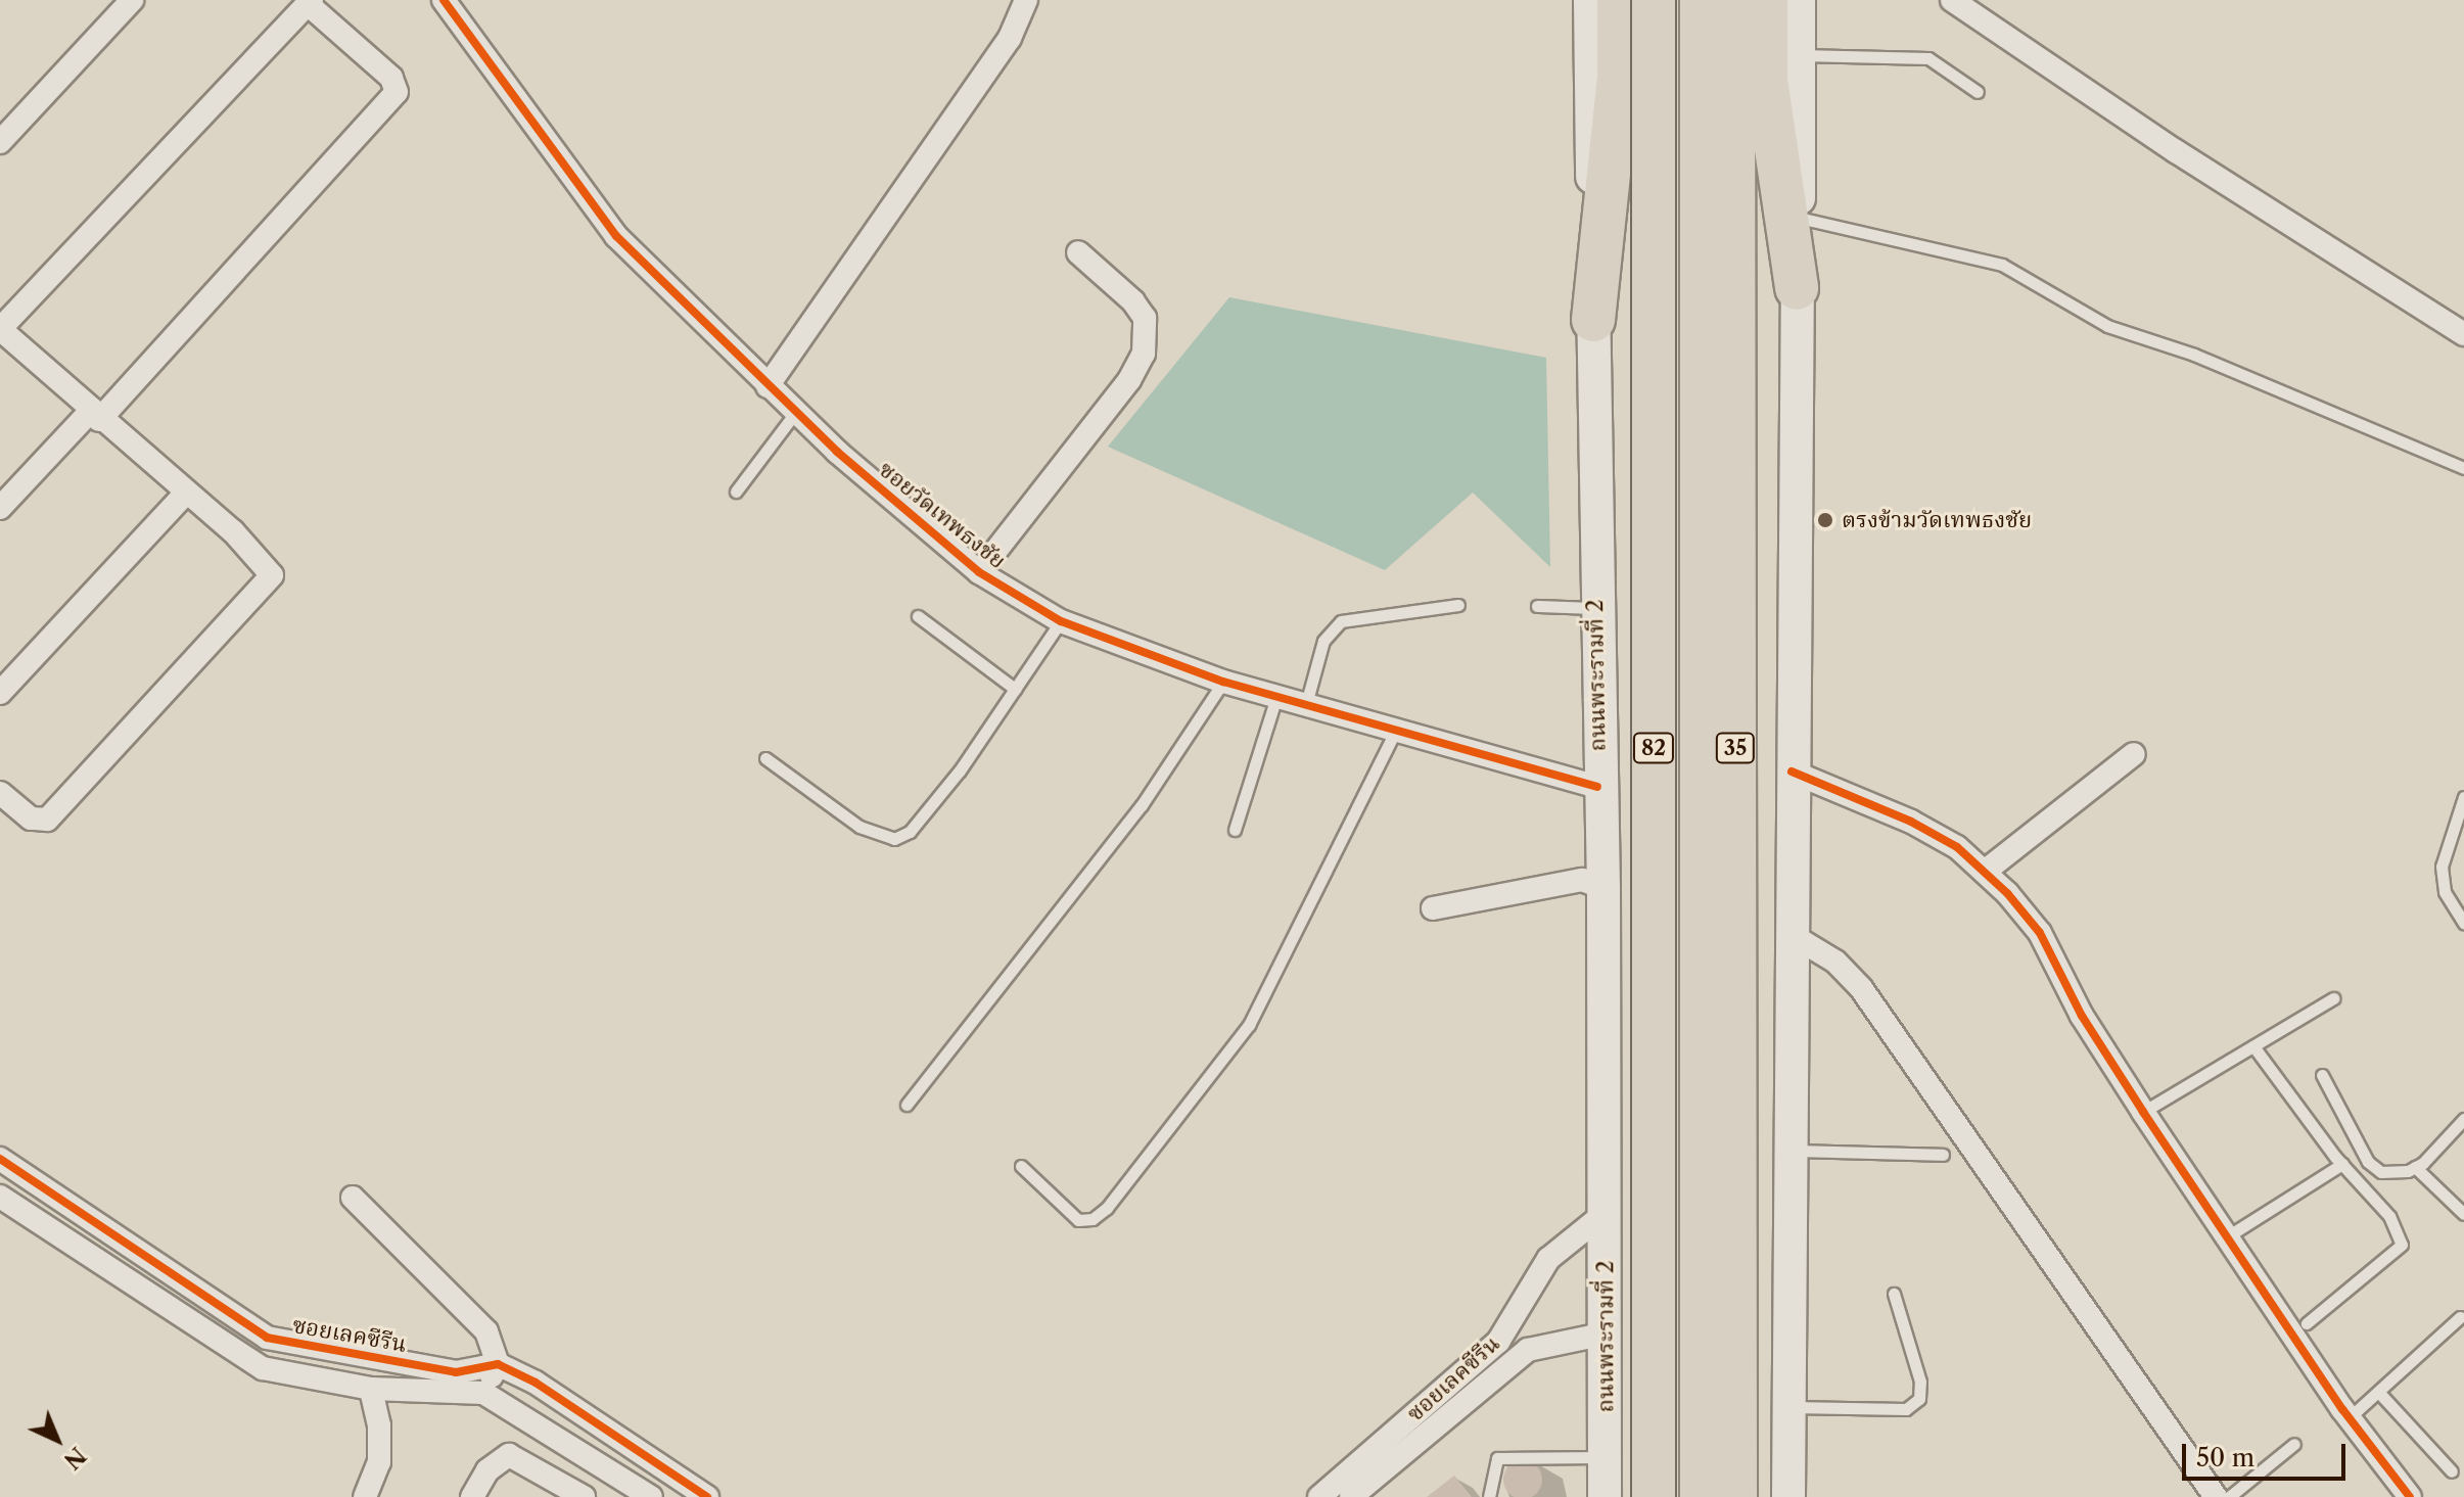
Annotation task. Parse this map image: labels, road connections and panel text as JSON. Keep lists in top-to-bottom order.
{
  "streets": {
    "highway": ["82", "35"],
    "main road": ["ถนนพระรามที่ 2"],
    "street": ["ซอยวัดเทพธงชัย", "ซอยเลคซีรีน"]
  },
  "crossings": [
    ["ซอยวัดเทพธงชัย", "ถนนพระรามที่ 2"],
    ["ถนนพระรามที่ 2", "ซอยเลคซีรีน"]
  ],
  "places": ["ตรงข้ามวัดเทพธงชัย"],
  "scale_bar": "50 m",
  "north": "bottom right"
}
